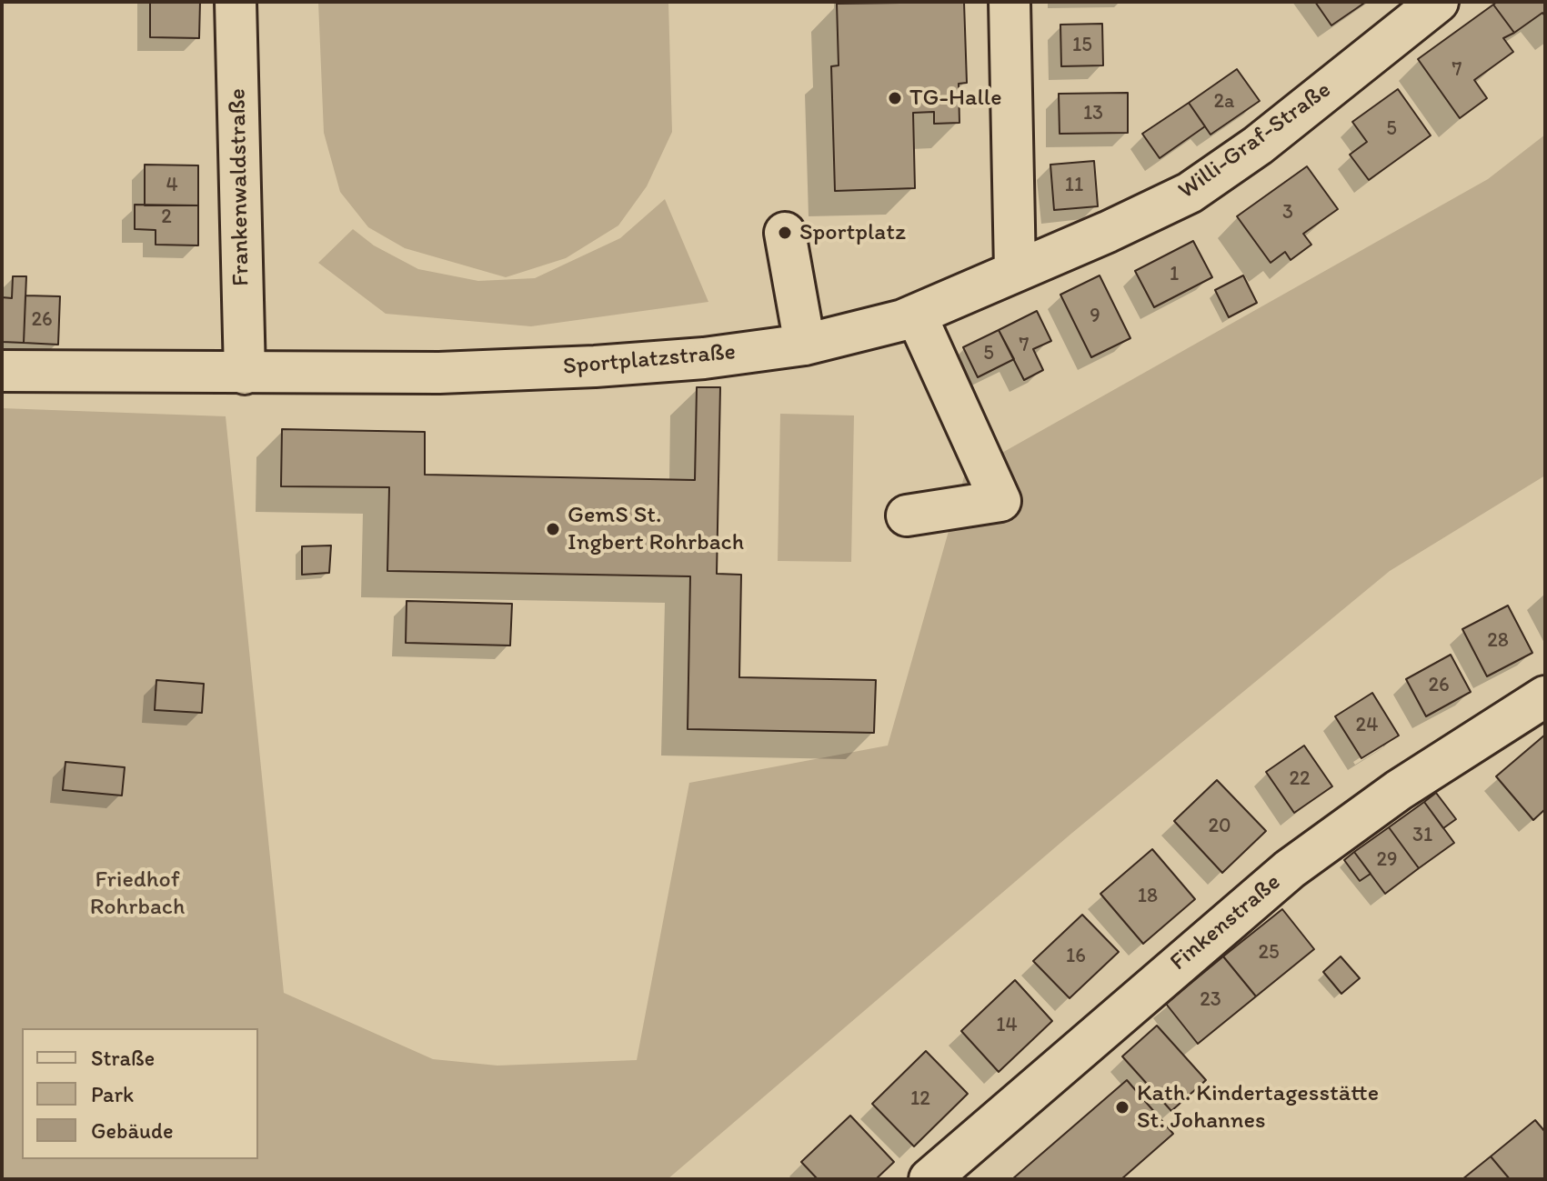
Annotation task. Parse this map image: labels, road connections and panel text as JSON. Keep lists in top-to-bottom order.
{
  "streets": {
    "street": [
      "Willi-Graf-Straße",
      "Frankenwaldstraße",
      "Sportplatzstraße",
      "Finkenstraße"
    ]
  },
  "crossings": [
    ["Willi-Graf-Straße", "Sportplatzstraße"],
    ["Frankenwaldstraße", "Sportplatzstraße"]
  ],
  "parks": ["Friedhof Rohrbach"],
  "places": [
    "TG-Halle",
    "Sportplatz",
    "GemS St. Ingbert Rohrbach",
    "Kath. Kindertagesstätte St. Johannes"
  ],
  "house_numbers": [
    "15",
    "7",
    "2a",
    "13",
    "5",
    "4",
    "11",
    "3",
    "2",
    "1",
    "9",
    "26",
    "7",
    "5",
    "28",
    "26",
    "24",
    "22",
    "20",
    "31",
    "29",
    "18",
    "25",
    "16",
    "23",
    "14",
    "12"
  ],
  "legend": ["Straße", "Park", "Gebäude"]
}
